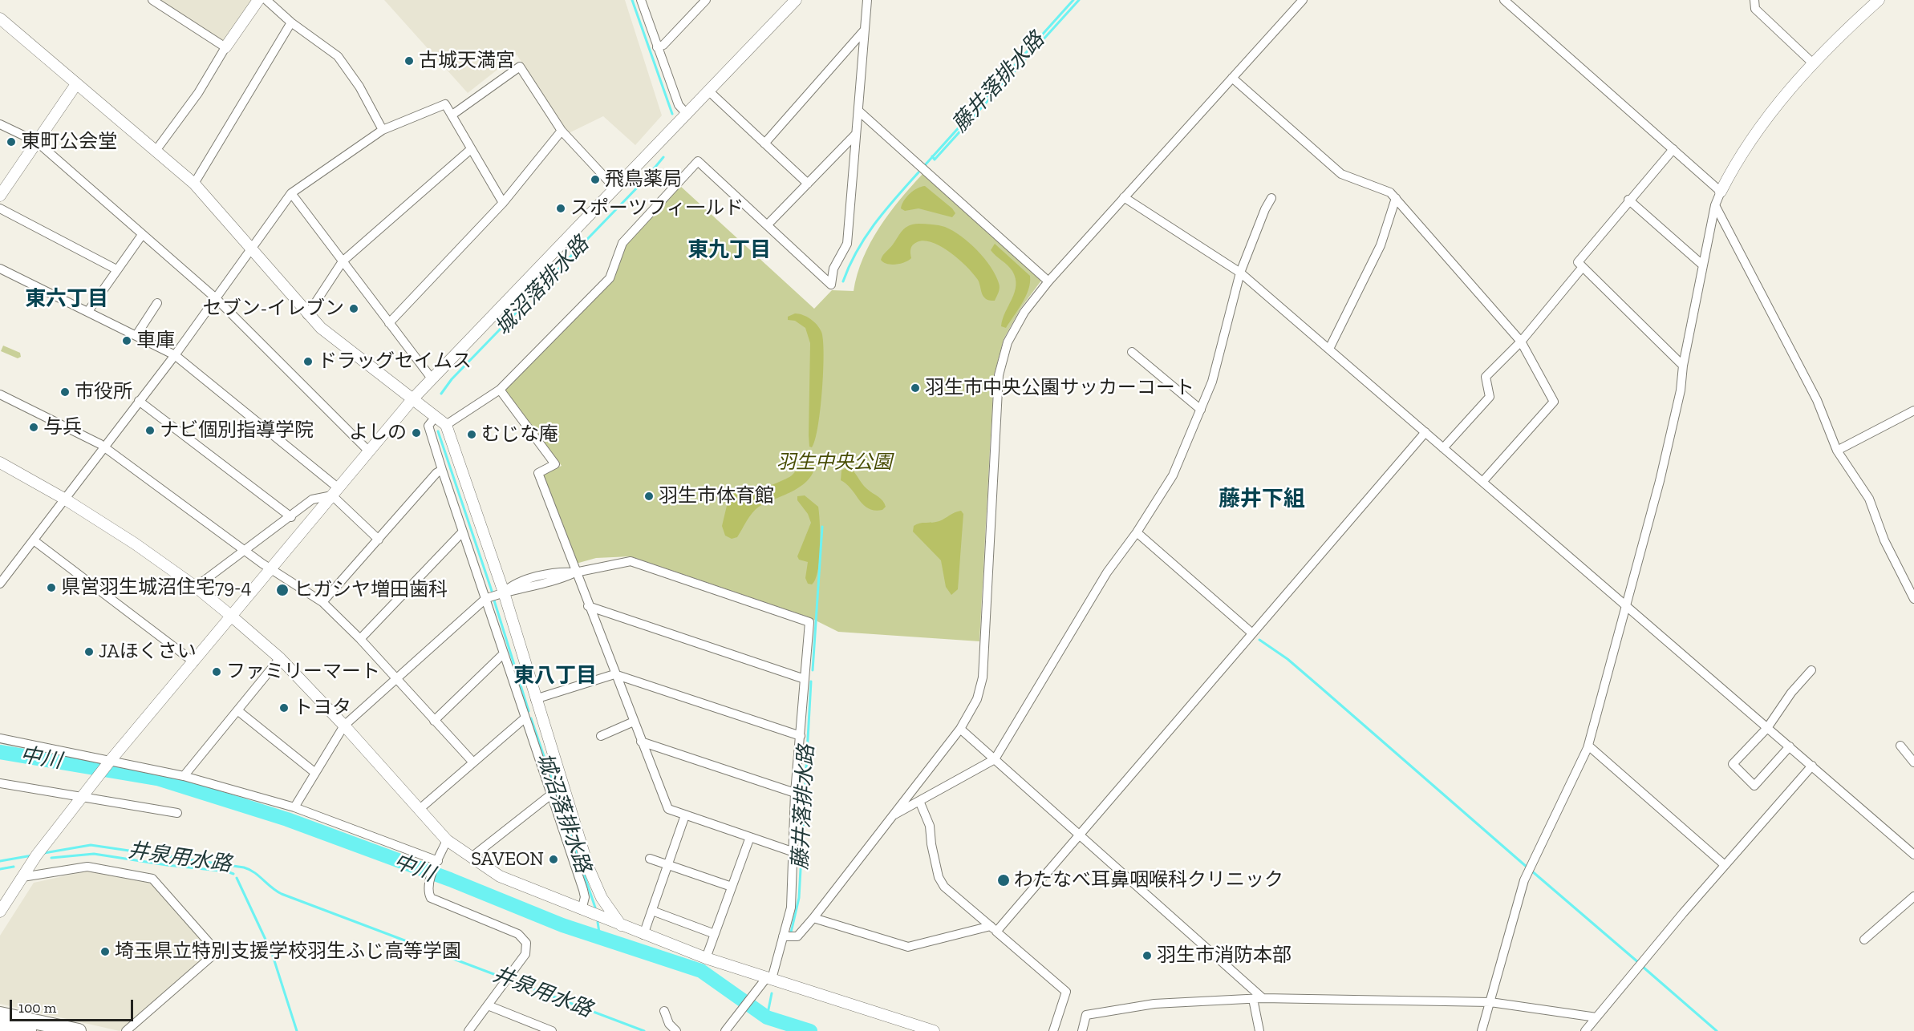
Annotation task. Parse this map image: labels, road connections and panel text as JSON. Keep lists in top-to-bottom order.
{
  "districts": [
    "東九丁目",
    "東六丁目",
    "藤井下組",
    "東八丁目"
  ],
  "water": [
    "藤井落排水路",
    "城沼落排水路",
    "中川",
    "井泉用水路"
  ],
  "parks": ["羽生中央公園"],
  "places": [
    "古城天満宮",
    "東町公会堂",
    "飛鳥薬局",
    "スポーツフィ一ルド",
    "セブン-イレブン",
    "車庫",
    "ドラッグセイムス",
    "羽生市中央公園サッカーコート",
    "市役所",
    "与兵",
    "ナビ個別指導学院",
    "よしの",
    "むじな庵",
    "羽生市体育館",
    "県営羽生城沼住宅79-4",
    "ヒガシヤ増田歯科",
    "JAほくさい",
    "ファミリーマート",
    "トヨタ",
    "SAVEON",
    "わたなべ耳鼻咽喉科クリニック",
    "埼玉県立特別支援学校羽生ふじ高等学園",
    "羽生市消防本部"
  ],
  "scale_bar": "100 m"
}
